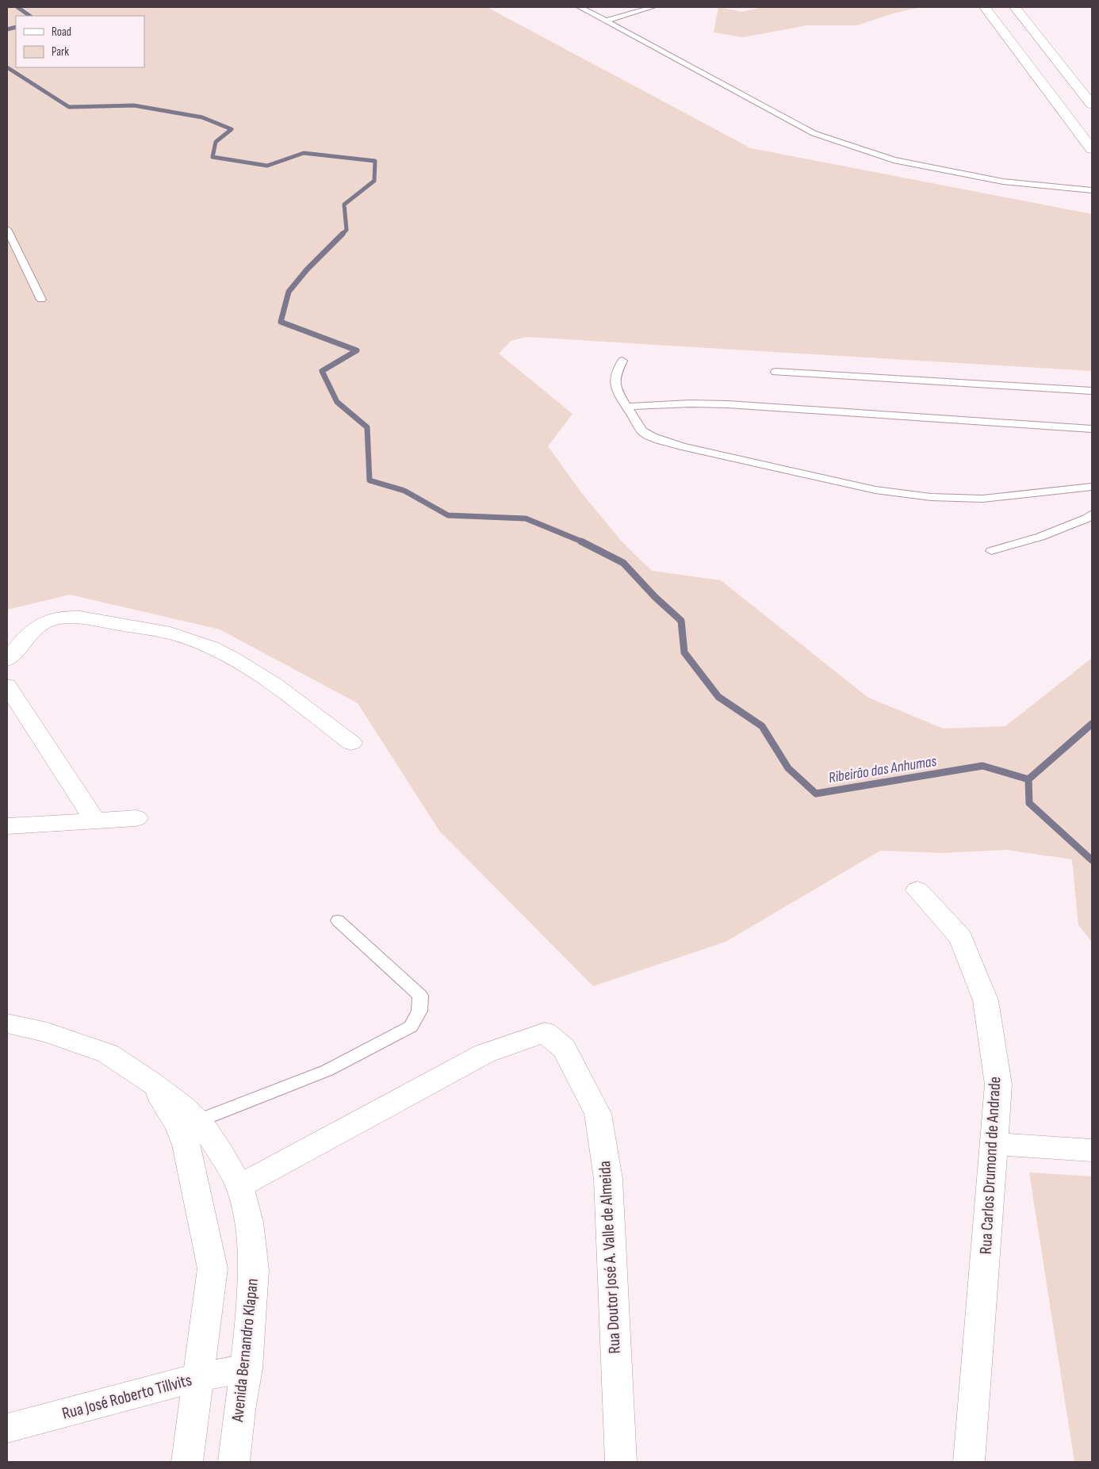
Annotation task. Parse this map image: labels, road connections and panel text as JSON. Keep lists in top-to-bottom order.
{
  "streets": {
    "street": [
      "Rua Carlos Drumond de Andrade",
      "Rua Doutor José A. Valle de Almeida",
      "Avenida Bernandro Klapan",
      "Rua José Roberto Tillvits"
    ]
  },
  "crossings": [
    ["Rua Doutor José A. Valle de Almeida", "Avenida Bernandro Klapan"],
    ["Avenida Bernandro Klapan", "Rua José Roberto Tillvits"]
  ],
  "water": ["Ribeirão das Anhumas"],
  "legend": ["Road", "Park"]
}
